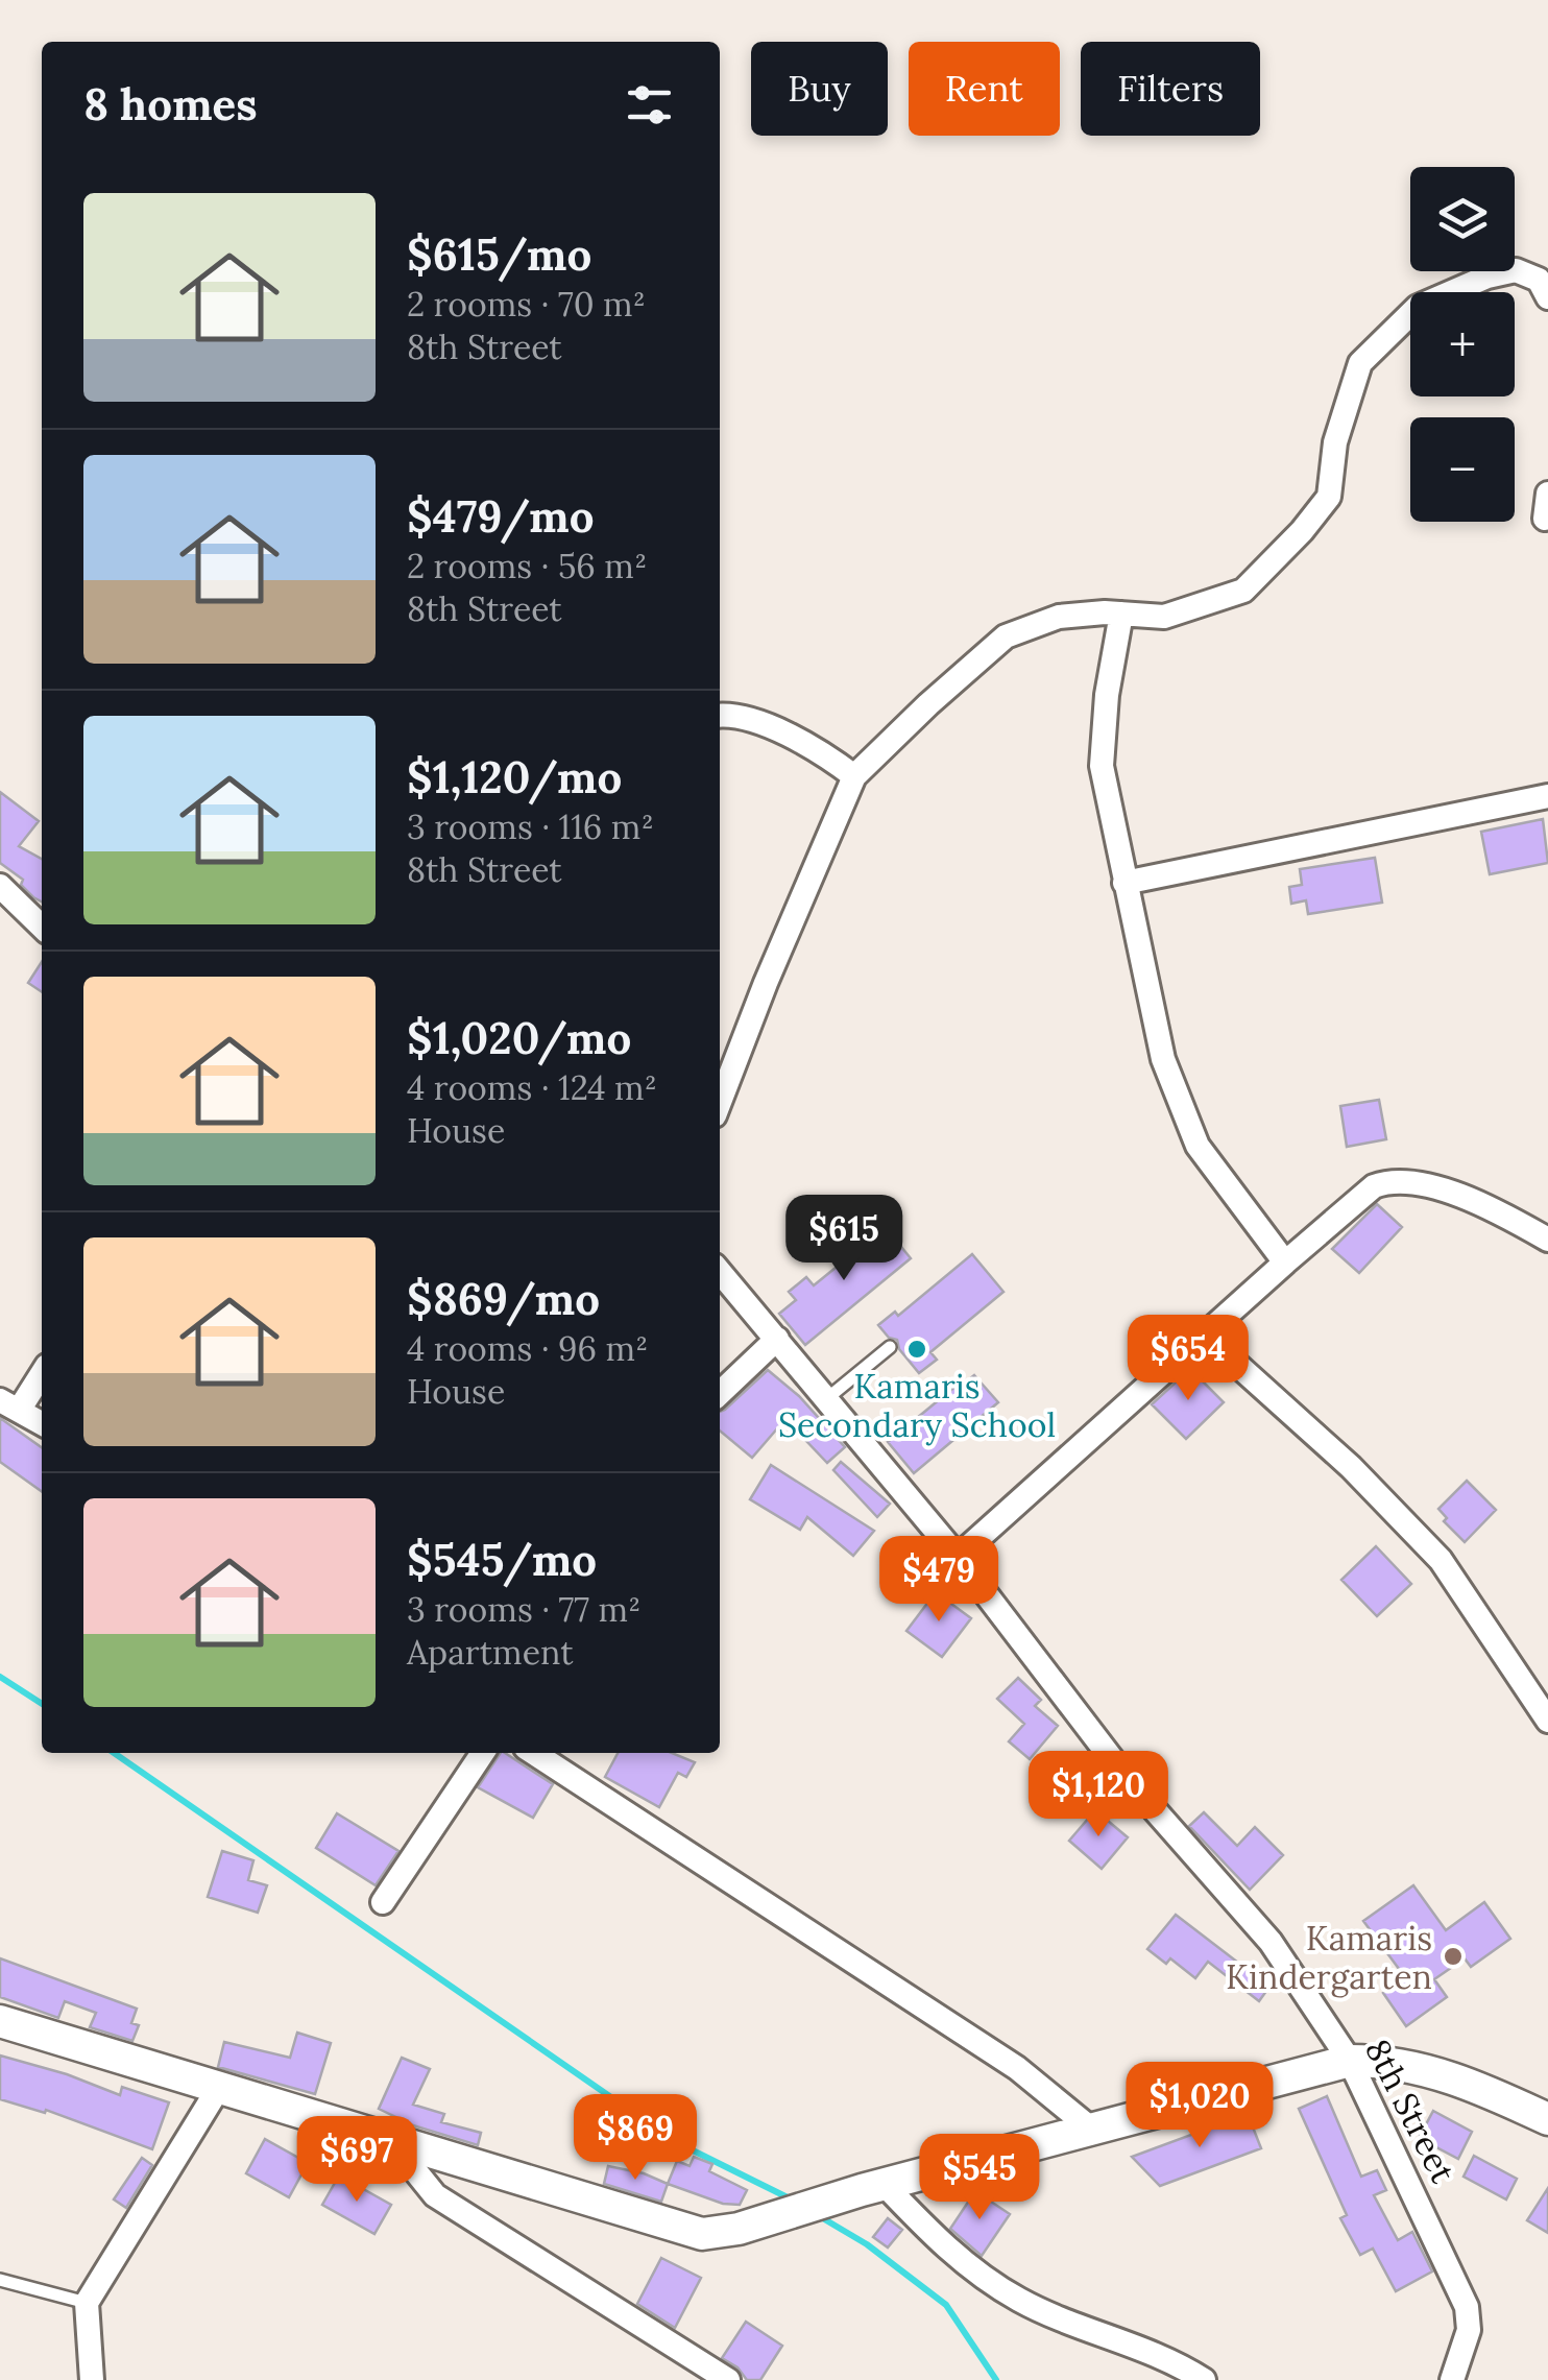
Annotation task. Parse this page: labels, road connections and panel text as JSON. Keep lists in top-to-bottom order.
{
  "streets": {
    "street": ["8th Street"]
  },
  "places": ["Kamaris Secondary School", "Kamaris Kindergarten"],
  "page": {
    "chip": ["Buy", "Rent", "Filters"],
    "heading": "8 homes",
    "map_buttons": ["+", "−"],
    "list": [
      {
        "name": "$615/mo",
        "note": "2 rooms · 70 m² · 8th Street"
      },
      {
        "name": "$479/mo",
        "note": "2 rooms · 56 m² · 8th Street"
      },
      {
        "name": "$1,120/mo",
        "note": "3 rooms · 116 m² · 8th Street"
      },
      {
        "name": "$1,020/mo",
        "note": "4 rooms · 124 m² · House"
      },
      {
        "name": "$869/mo",
        "note": "4 rooms · 96 m² · House"
      },
      {
        "name": "$545/mo",
        "note": "3 rooms · 77 m² · Apartment"
      }
    ],
    "price": [
      "$615",
      "$654",
      "$479",
      "$1,120",
      "$1,020",
      "$869",
      "$697",
      "$545"
    ]
  }
}
